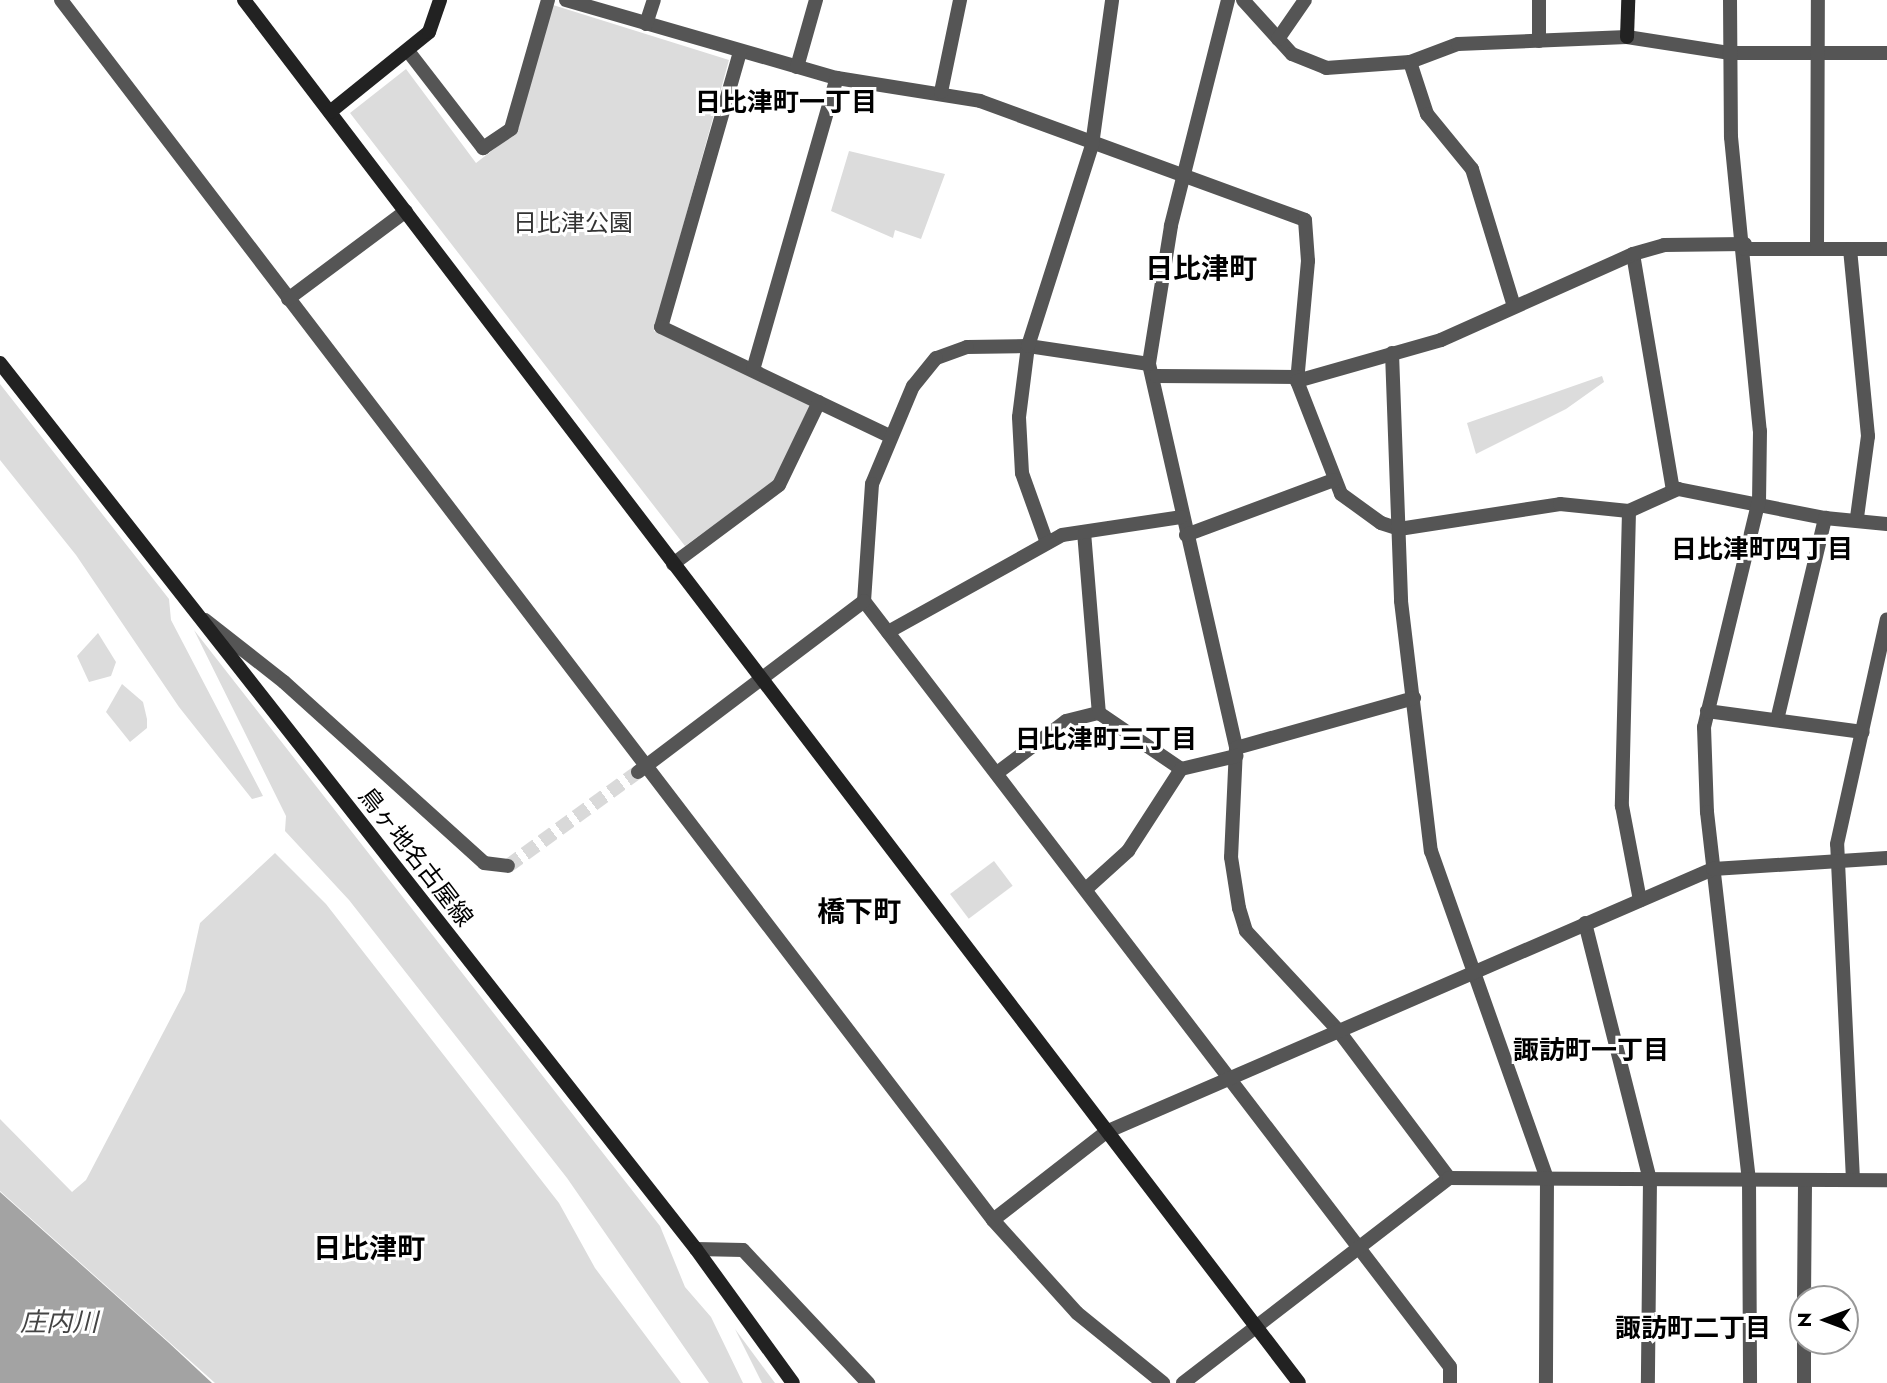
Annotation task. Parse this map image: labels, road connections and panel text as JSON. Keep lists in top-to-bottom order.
{
  "streets": {
    "street": ["鳥ヶ地名古屋線"]
  },
  "districts": [
    "日比津町一丁目",
    "日比津町",
    "日比津町四丁目",
    "日比津町三丁目",
    "橋下町",
    "諏訪町一丁目",
    "日比津町",
    "諏訪町二丁目"
  ],
  "water": ["庄内川"],
  "parks": ["日比津公園"],
  "north": "left"
}
